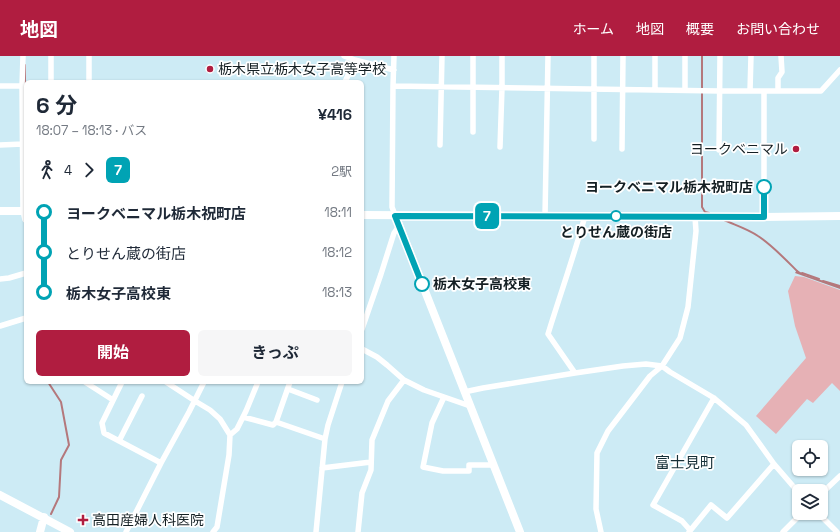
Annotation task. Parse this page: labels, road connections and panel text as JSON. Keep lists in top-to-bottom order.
{
  "districts": ["富士見町"],
  "places": {
    "other": [
      "栃木県立栃木女子高等学校",
      "ヨークベニマル",
      "ヨークベニマル栃木祝町店",
      "とりせん蔵の街店",
      "栃木女子高校東"
    ],
    "health": ["高田産婦人科医院"]
  },
  "lines": ["bus line 7"],
  "page": {
    "header": "地図",
    "nav": [
      "ホーム",
      "地図",
      "概要",
      "お問い合わせ"
    ],
    "on_map": "7",
    "heading": ["6 分", "18:07 – 18:13 · バス", "¥416"],
    "legs": ["4", "7", "2駅"],
    "list": [
      {
        "name": "ヨークベニマル栃木祝町店",
        "value": "18:11"
      },
      {
        "name": "とりせん蔵の街店",
        "value": "18:12"
      },
      {
        "name": "栃木女子高校東",
        "value": "18:13"
      }
    ],
    "buttons": ["開始", "きっぷ"]
  }
}
